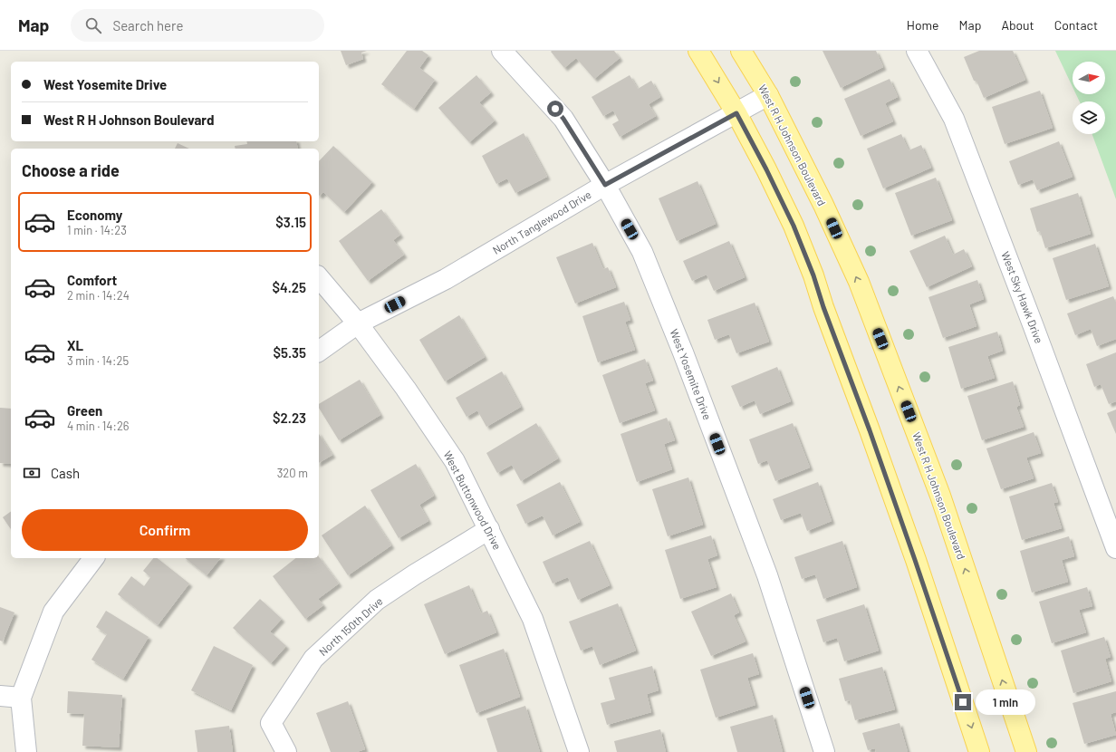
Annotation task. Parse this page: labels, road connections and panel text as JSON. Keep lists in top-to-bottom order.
{
  "streets": {
    "main road": ["West R H Johnson Boulevard"],
    "street": [
      "North Tanglewood Drive",
      "West Sky Hawk Drive",
      "West Yosemite Drive",
      "West Buttonwood Drive",
      "North 150th Drive"
    ]
  },
  "crossings": [
    ["West R H Johnson Boulevard", "North Tanglewood Drive"],
    ["North Tanglewood Drive", "West Yosemite Drive"],
    ["North Tanglewood Drive", "West Buttonwood Drive"],
    ["West Buttonwood Drive", "North 150th Drive"]
  ],
  "north": "right",
  "page": {
    "header": "Map",
    "search": "Search here",
    "nav": [
      "Home",
      "Map",
      "About",
      "Contact"
    ],
    "banner": ["West Yosemite Drive", "West R H Johnson Boulevard"],
    "heading": "Choose a ride",
    "list": [
      {
        "name": "Economy",
        "note": "1 min · 14:23",
        "value": "$3.15"
      },
      {
        "name": "Comfort",
        "note": "2 min · 14:24",
        "value": "$4.25"
      },
      {
        "name": "XL",
        "note": "3 min · 14:25",
        "value": "$5.35"
      },
      {
        "name": "Green",
        "note": "4 min · 14:26",
        "value": "$2.23"
      }
    ],
    "pay": ["Cash", "320 m"],
    "buttons": "Confirm",
    "bubble": "1 min"
  }
}
